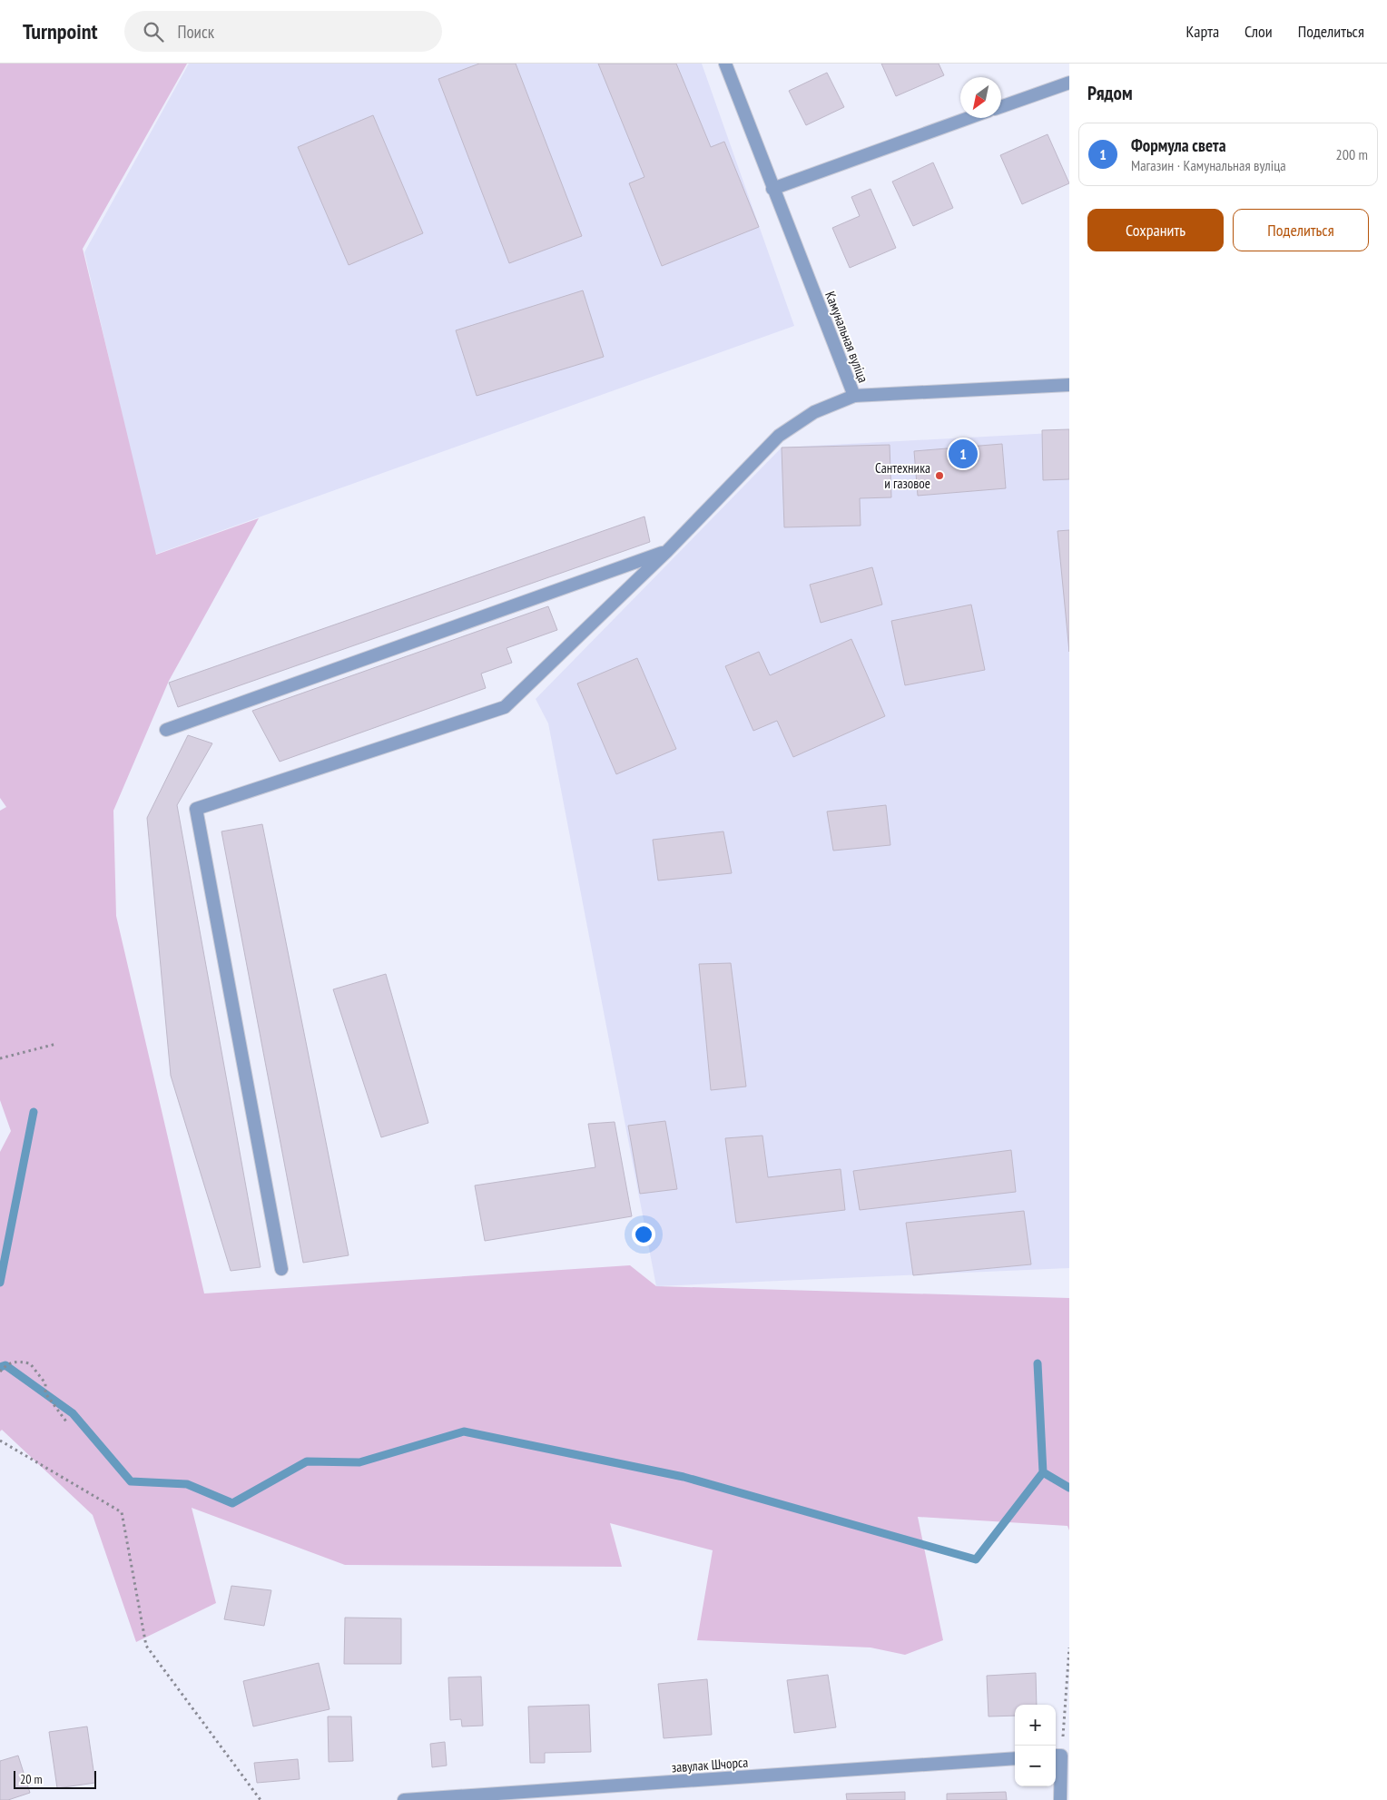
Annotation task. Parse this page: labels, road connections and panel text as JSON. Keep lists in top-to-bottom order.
{
  "streets": {
    "street": ["Камунальная вуліца", "завулак Шчорса"]
  },
  "places": ["Сантехника и газовое"],
  "scale_bar": "20 m",
  "north": "bottom left",
  "page": {
    "header": "Turnpoint",
    "search": "Поиск",
    "nav": ["Карта", "Слои", "Поделиться"],
    "heading": "Рядом",
    "list": [
      {
        "mark": "1",
        "name": "Формула света",
        "note": "Магазин · Камунальная вуліца",
        "value": "200 m"
      }
    ],
    "buttons": ["Сохранить", "Поделиться"],
    "pins": "1",
    "map_buttons": ["+", "−"],
    "scale": "20 m"
  }
}
